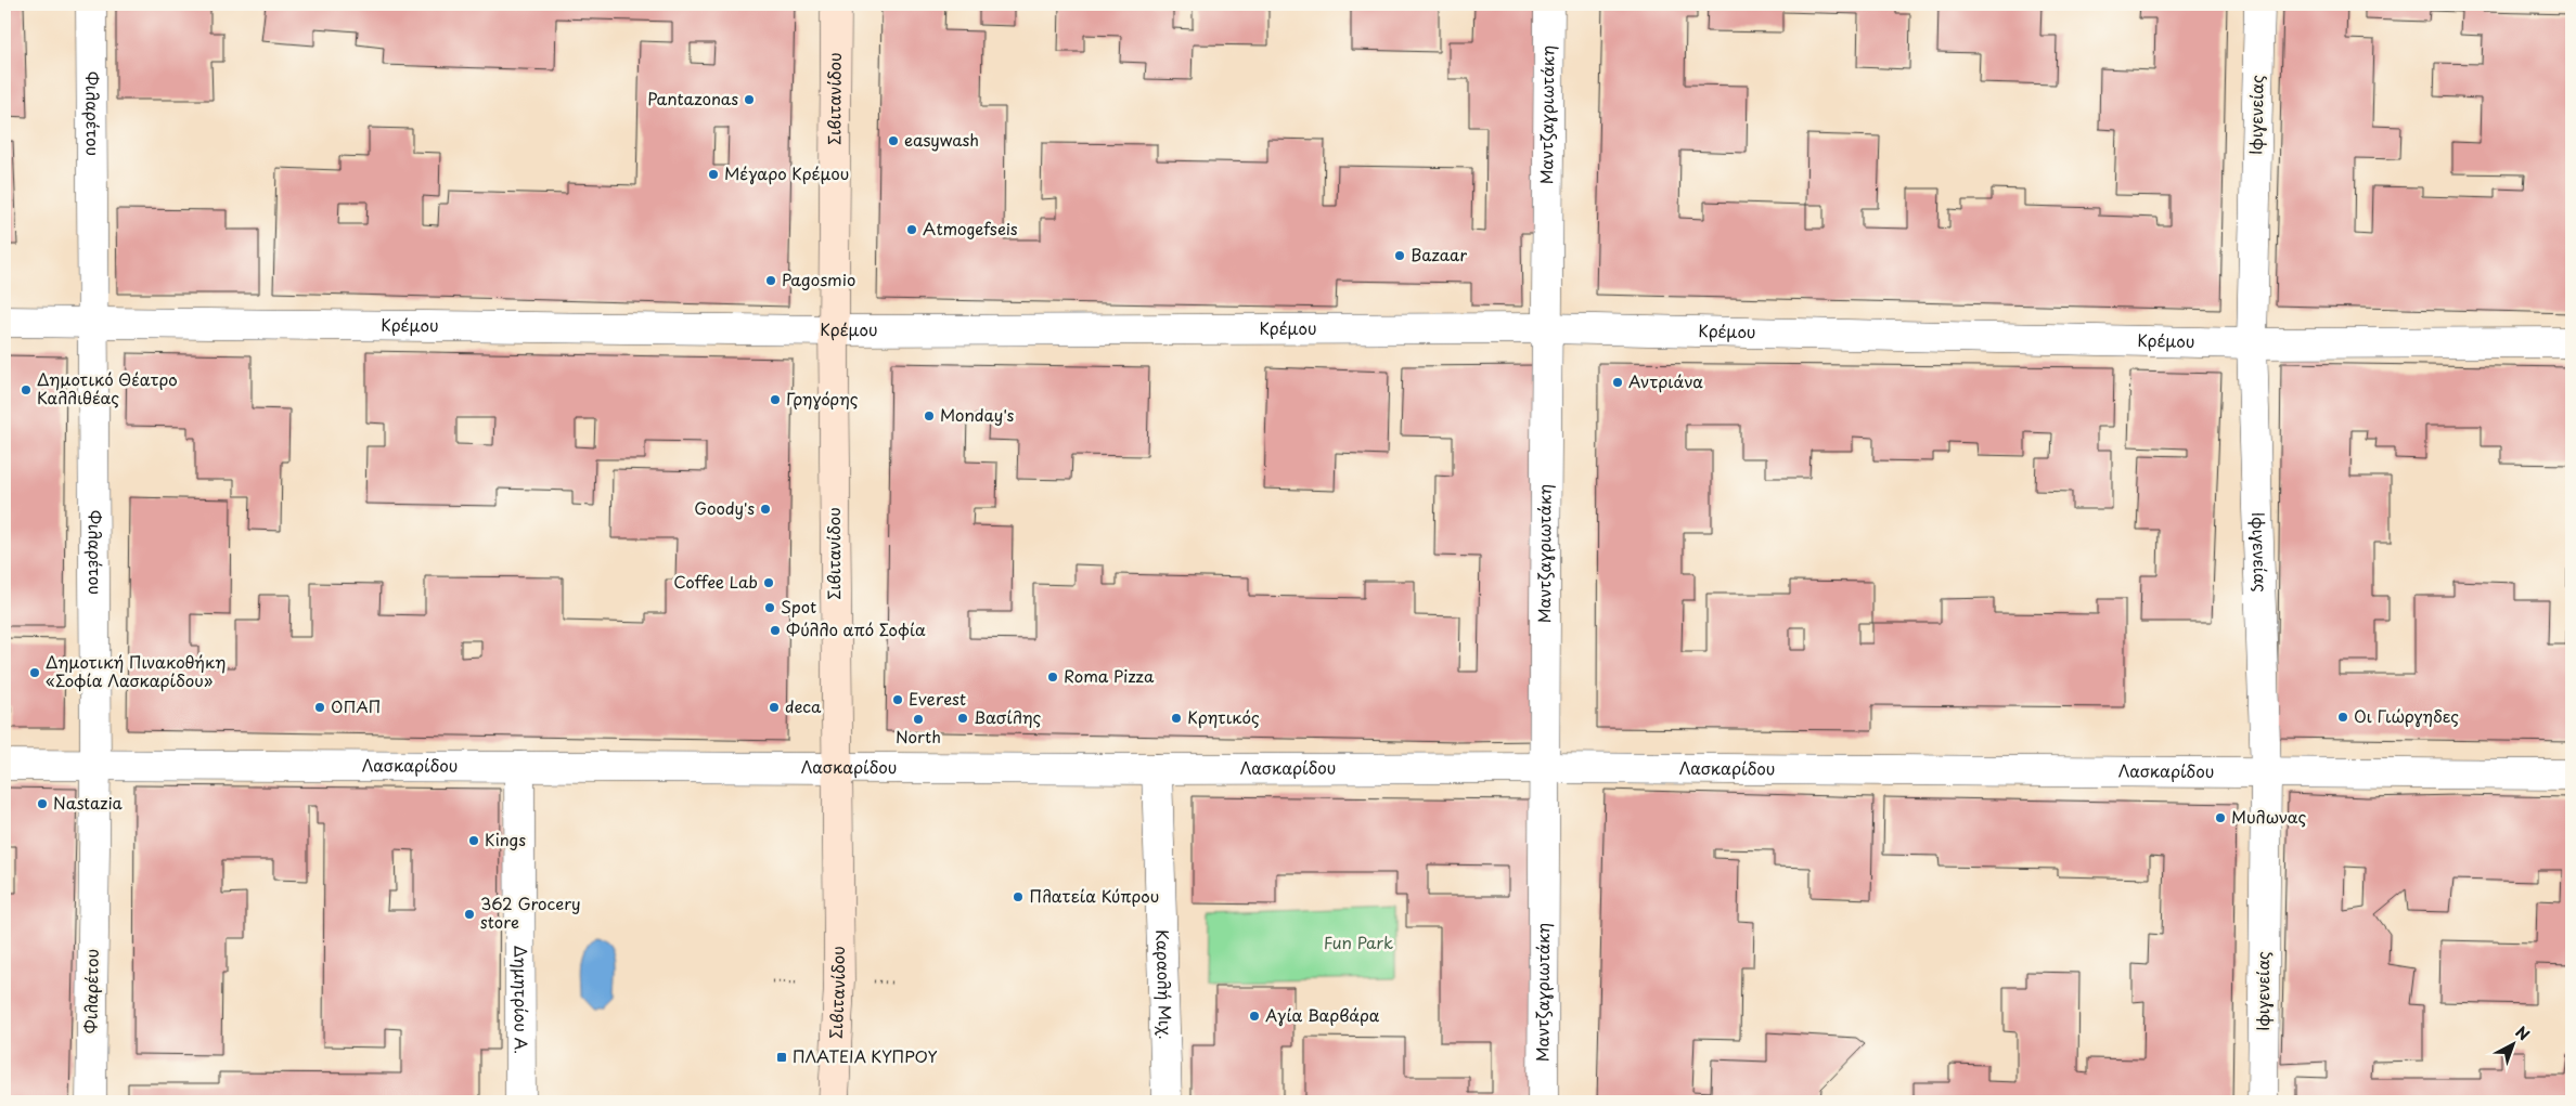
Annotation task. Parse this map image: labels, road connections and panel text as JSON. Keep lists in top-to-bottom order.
{
  "streets": {
    "main road": ["Σιβιτανίδου"],
    "street": [
      "Φιλαρέτου",
      "Μαντζαγριωτάκη",
      "Ιφιγενείας",
      "Κρέμου",
      "Λασκαρίδου",
      "Καραολή Μιχ.",
      "Δημητρίου Α."
    ]
  },
  "crossings": [
    ["Σιβιτανίδου", "Κρέμου"],
    ["Σιβιτανίδου", "Λασκαρίδου"],
    ["Φιλαρέτου", "Κρέμου"],
    ["Φιλαρέτου", "Λασκαρίδου"],
    ["Μαντζαγριωτάκη", "Κρέμου"],
    ["Μαντζαγριωτάκη", "Λασκαρίδου"],
    ["Ιφιγενείας", "Κρέμου"],
    ["Ιφιγενείας", "Λασκαρίδου"],
    ["Λασκαρίδου", "Καραολή Μιχ."],
    ["Λασκαρίδου", "Δημητρίου Α."]
  ],
  "parks": ["Fun Park"],
  "places": {
    "other": [
      "Pantazonas",
      "easywash",
      "Μέγαρο Κρέμου",
      "Atmogefseis",
      "Bazaar",
      "Pagosmio",
      "Αντριάνα",
      "Δημοτικό Θέατρο Καλλιθέας",
      "Γρηγόρης",
      "Monday's",
      "Goody's",
      "Coffee Lab",
      "Spot",
      "Φύλλο από Σοφία",
      "Δημοτική Πινακοθήκη «Σοφία Λασκαρίδου»",
      "Roma Pizza",
      "Everest",
      "ΟΠΑΠ",
      "deca",
      "Οι Γιώργηδες",
      "Βασίλης",
      "Κρητικός",
      "North",
      "Nastazia",
      "Μυλωνας",
      "Kings",
      "Πλατεία Κύπρου",
      "362 Grocery store",
      "Αγία Βαρβάρα"
    ],
    "transit": ["ΠΛΑΤΕΙΑ ΚΥΠΡΟΥ"]
  },
  "north": "top right"
}
